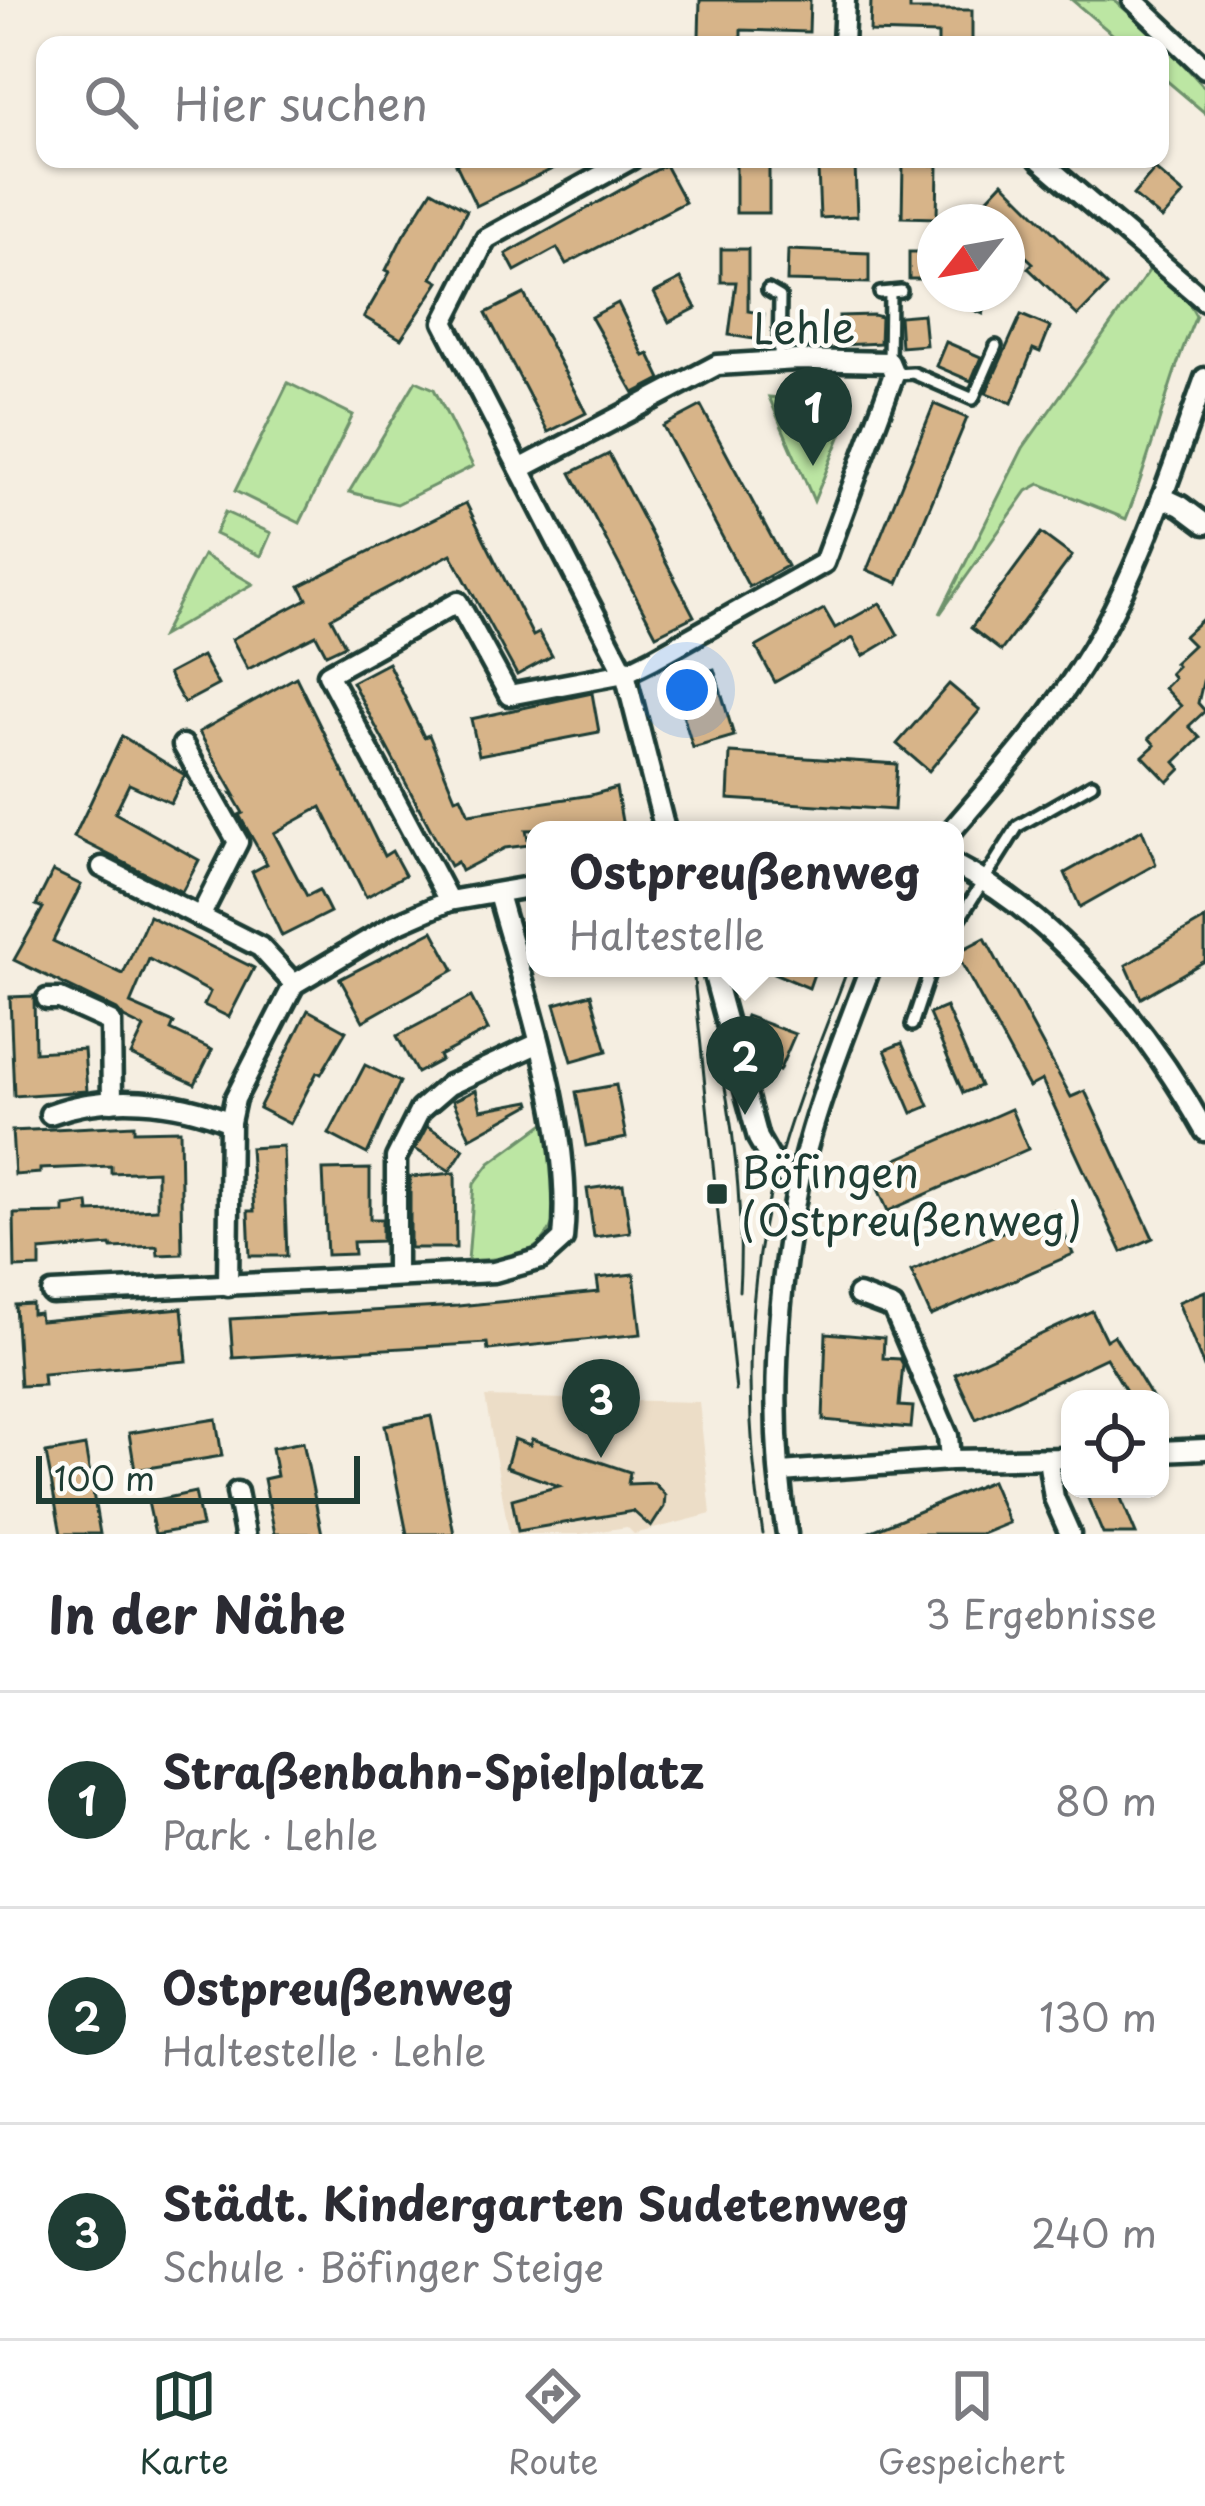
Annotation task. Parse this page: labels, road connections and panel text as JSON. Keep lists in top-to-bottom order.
{
  "streets": {
    "street": ["Lehle"]
  },
  "places": {
    "transit": ["Böfingen (Ostpreußenweg)"]
  },
  "scale_bar": "100 m",
  "north": "bottom left",
  "page": {
    "search": "Hier suchen",
    "pins": ["1", "2", "3"],
    "popup": ["Ostpreußenweg", "Haltestelle"],
    "scale": "100 m",
    "heading": ["In der Nähe", "3 Ergebnisse"],
    "list": [
      {
        "mark": "1",
        "name": "Straßenbahn-Spielplatz",
        "note": "Park · Lehle",
        "value": "80 m"
      },
      {
        "mark": "2",
        "name": "Ostpreußenweg",
        "note": "Haltestelle · Lehle",
        "value": "130 m"
      },
      {
        "mark": "3",
        "name": "Städt. Kindergarten Sudetenweg",
        "note": "Schule · Böfinger Steige",
        "value": "240 m"
      }
    ],
    "nav": ["Karte", "Route", "Gespeichert"]
  }
}
